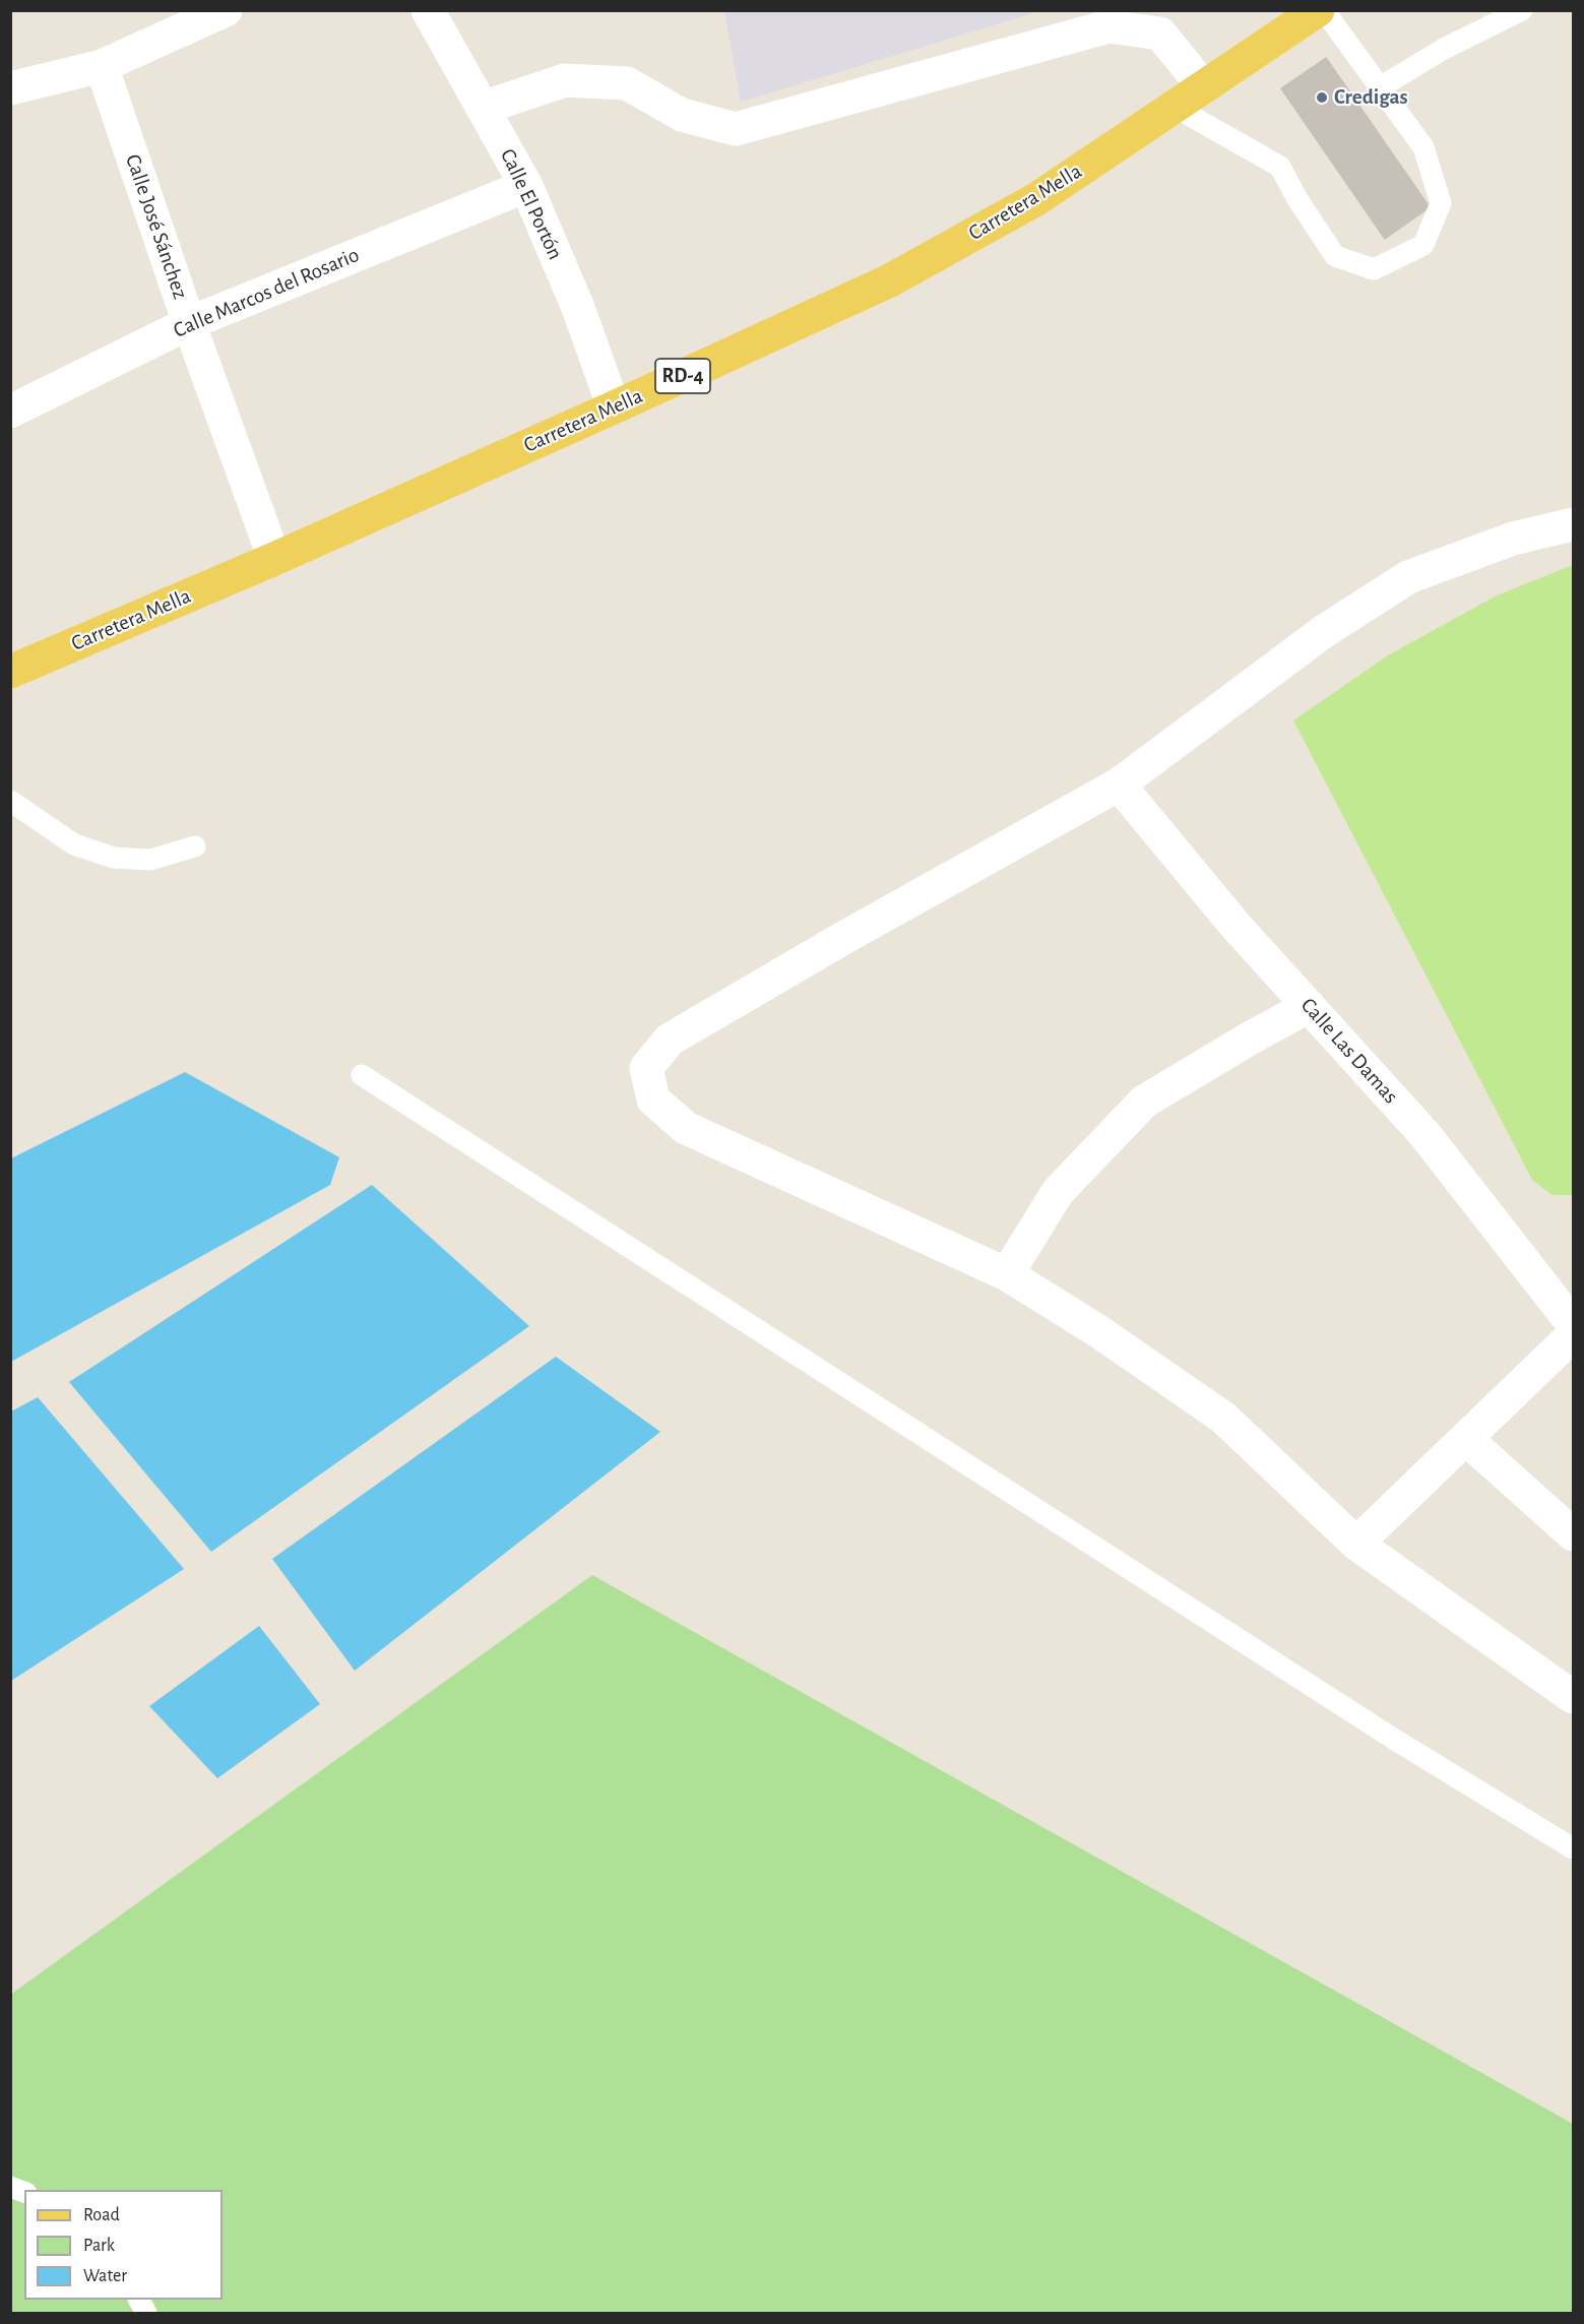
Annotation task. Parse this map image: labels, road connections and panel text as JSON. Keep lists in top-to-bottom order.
{
  "streets": {
    "main road": ["Carretera Mella", "RD-4"],
    "street": [
      "Calle El Portón",
      "Calle José Sánchez",
      "Calle Marcos del Rosario",
      "Calle Las Damas"
    ]
  },
  "crossings": [
    ["Carretera Mella", "Calle El Portón"],
    ["Carretera Mella", "Calle José Sánchez"],
    ["Calle El Portón", "Calle Marcos del Rosario"],
    ["Calle José Sánchez", "Calle Marcos del Rosario"]
  ],
  "places": ["Credigas"],
  "legend": ["Road", "Park", "Water"]
}
